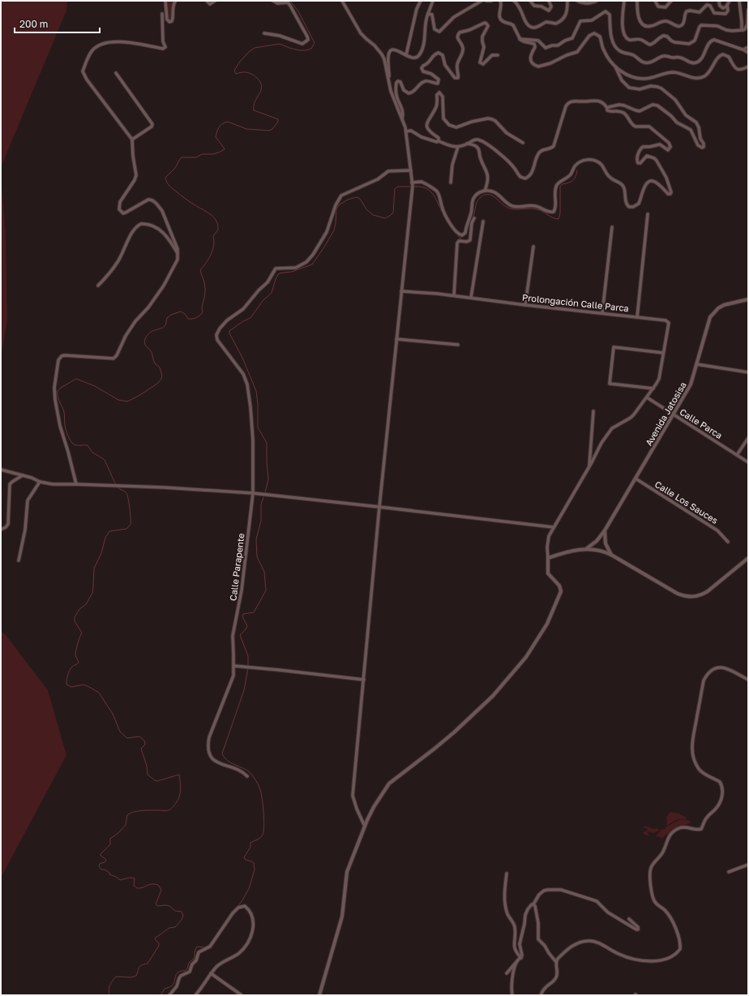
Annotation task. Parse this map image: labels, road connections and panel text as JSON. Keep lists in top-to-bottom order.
{
  "streets": {
    "street": [
      "Prolongación Calle Parca",
      "Avenida Jatosisa",
      "Calle Parca",
      "Calle Los Sauces",
      "Calle Parapente"
    ]
  },
  "crossings": [
    ["Prolongación Calle Parca", "Avenida Jatosisa"],
    ["Prolongación Calle Parca", "Calle Parca"],
    ["Avenida Jatosisa", "Calle Parca"],
    ["Avenida Jatosisa", "Calle Los Sauces"]
  ],
  "scale_bar": "200 m"
}
